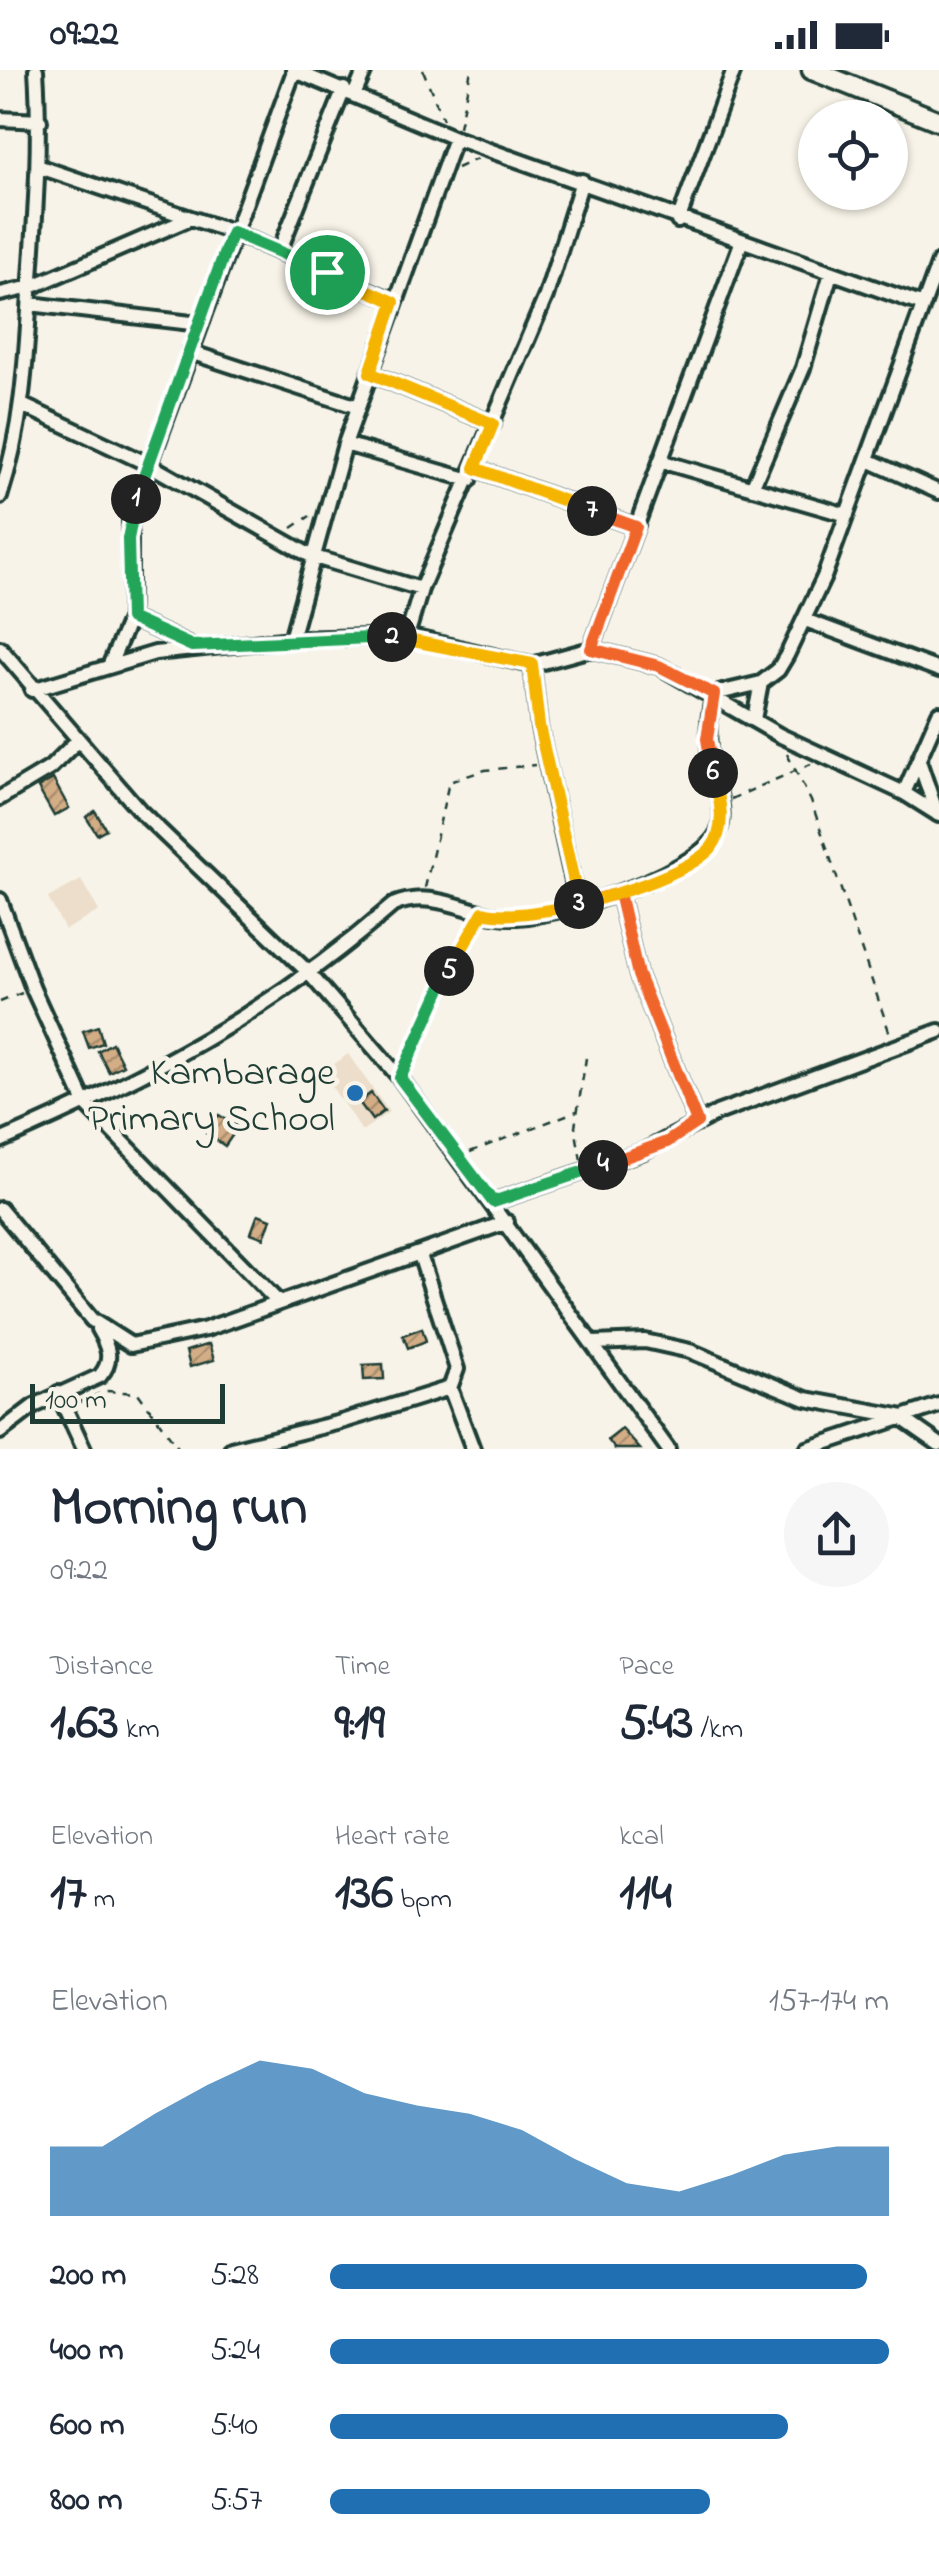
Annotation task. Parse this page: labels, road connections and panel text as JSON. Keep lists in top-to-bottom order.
{
  "places": ["Kambarage Primary School"],
  "scale_bar": "100 m",
  "page": {
    "status": "09:22",
    "pins": [
      "1",
      "7",
      "2",
      "6",
      "3",
      "5",
      "4"
    ],
    "scale": "100 m",
    "heading": ["Morning run", "09:22"],
    "stats": [
      ["Distance", "1.63 km"],
      ["Time", "9:19"],
      ["Pace", "5:43 /km"],
      ["Elevation", "17 m"],
      ["Heart rate", "136 bpm"],
      ["kcal", "114"]
    ],
    "chart": ["Elevation", "157–174 m"],
    "list": [
      {
        "name": "200 m",
        "note": "5:28"
      },
      {
        "name": "400 m",
        "note": "5:24"
      },
      {
        "name": "600 m",
        "note": "5:40"
      },
      {
        "name": "800 m",
        "note": "5:57"
      }
    ]
  }
}
